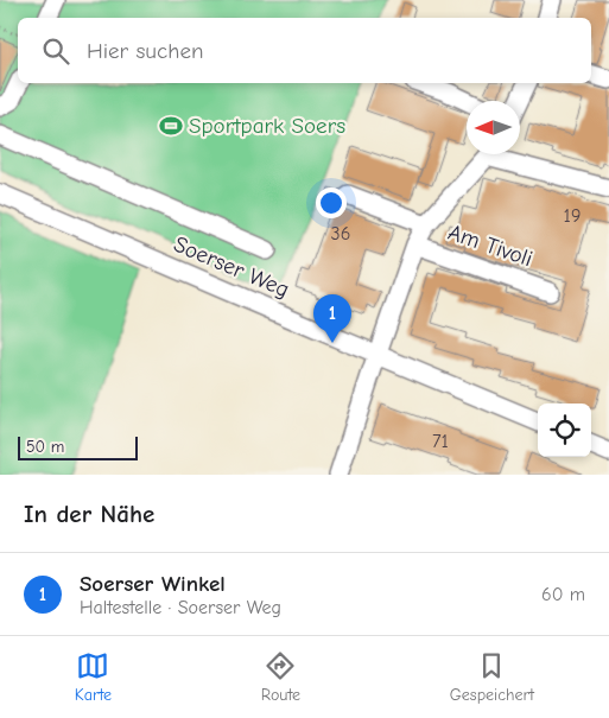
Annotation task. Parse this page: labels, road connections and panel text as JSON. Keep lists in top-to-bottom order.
{
  "streets": {
    "street": ["Am Tivoli", "Soerser Weg"]
  },
  "crossings": [
    ["Am Tivoli", "Soerser Weg"]
  ],
  "places": {
    "sports": ["Sportpark Soers"]
  },
  "house_numbers": ["19", "36", "71"],
  "scale_bar": "50 m",
  "north": "left",
  "page": {
    "search": "Hier suchen",
    "pins": "1",
    "scale": "50 m",
    "heading": "In der Nähe",
    "list": [
      {
        "mark": "1",
        "name": "Soerser Winkel",
        "note": "Haltestelle · Soerser Weg",
        "value": "60 m"
      }
    ],
    "nav": ["Karte", "Route", "Gespeichert"]
  }
}
